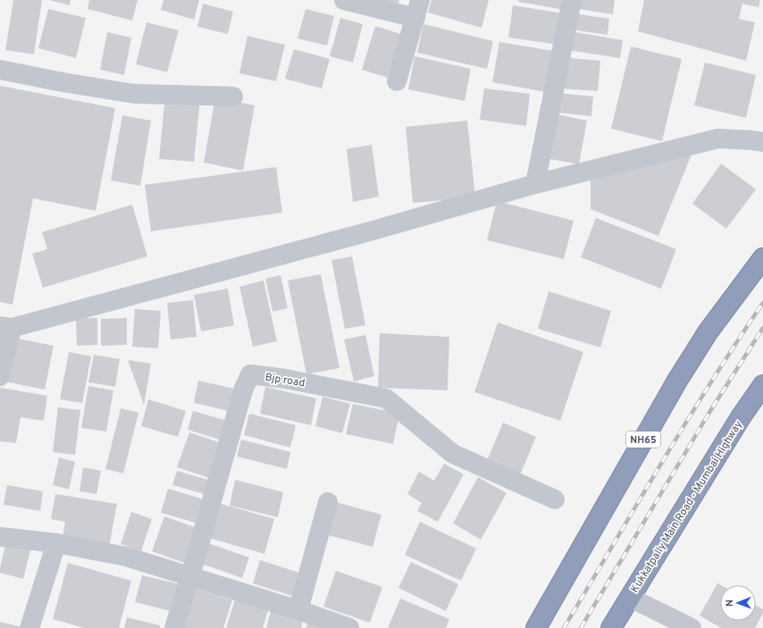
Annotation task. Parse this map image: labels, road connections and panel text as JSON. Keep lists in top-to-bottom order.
{
  "streets": {
    "highway": ["NH65", "Kukkatpally Main Road - Mumbai Highway"],
    "street": ["Bjp road"]
  },
  "north": "left"
}
